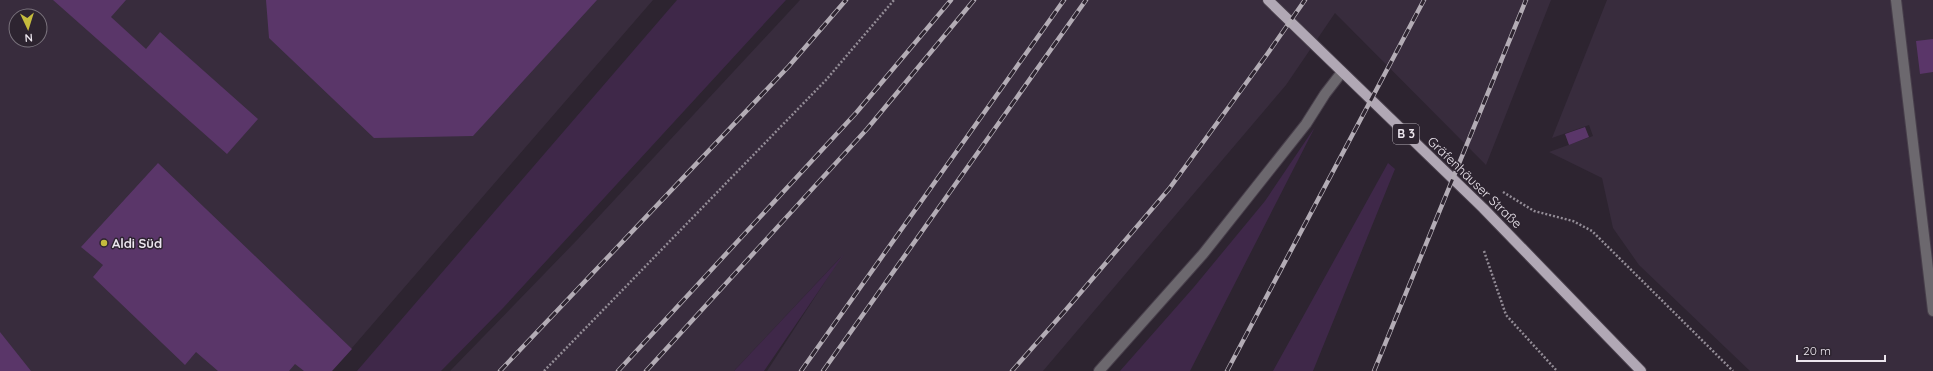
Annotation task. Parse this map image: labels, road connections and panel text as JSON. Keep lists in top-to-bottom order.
{
  "streets": {
    "main road": ["B 3", "Gräfenhäuser Straße"]
  },
  "places": ["Aldi Süd"],
  "scale_bar": "20 m",
  "north": "bottom"
}
